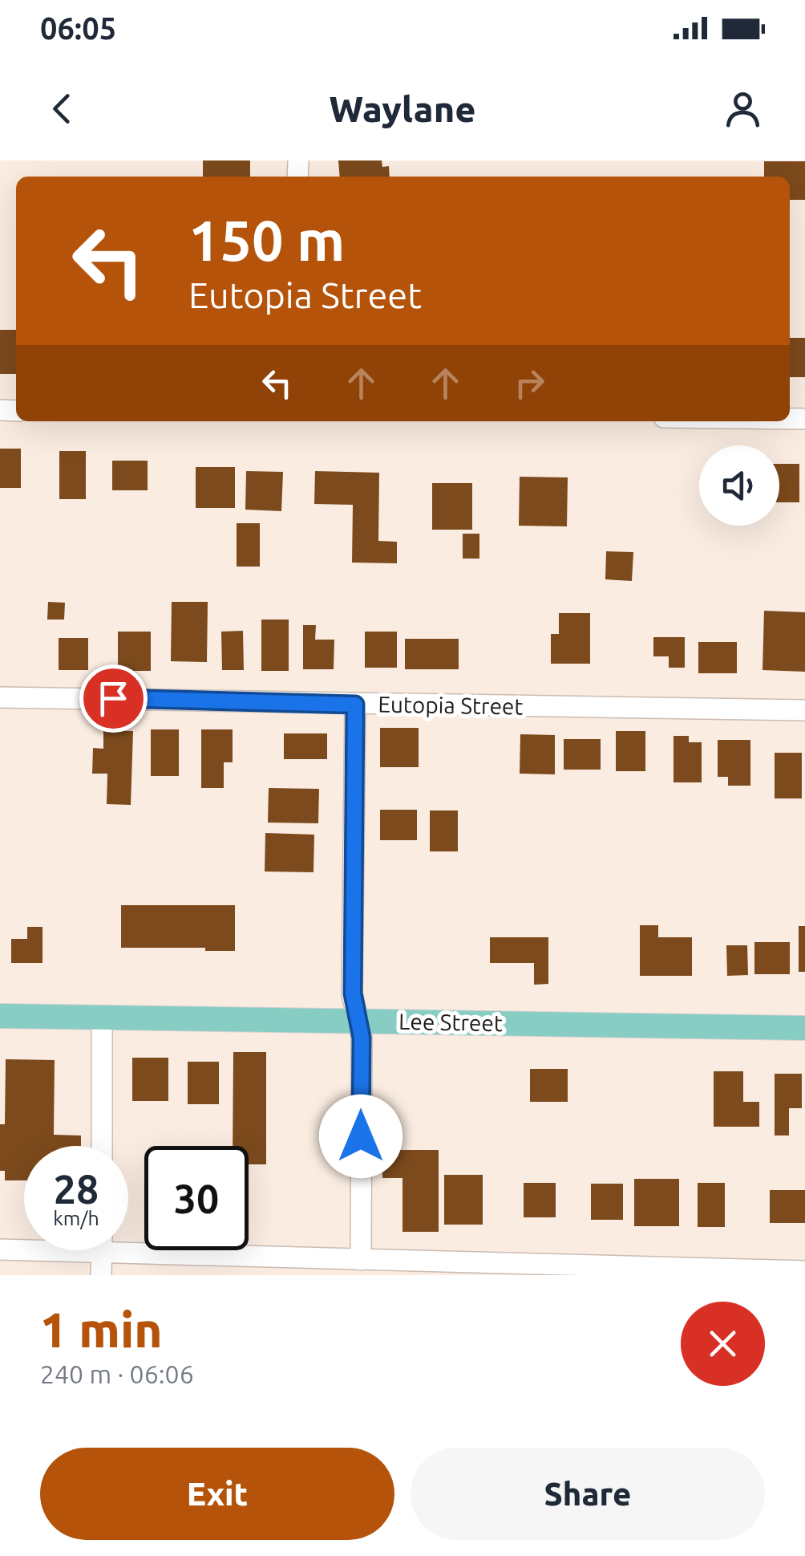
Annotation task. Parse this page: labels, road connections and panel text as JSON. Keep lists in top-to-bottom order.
{
  "streets": {
    "main road": ["Lee Street"],
    "street": ["Eutopia Street"]
  },
  "page": {
    "status": "06:05",
    "header": "Waylane",
    "turn": ["150 m", "Eutopia Street"],
    "speed": "28 km/h",
    "limit": "30",
    "heading": ["1 min", "240 m · 06:06"],
    "buttons": ["Exit", "Share"]
  }
}
